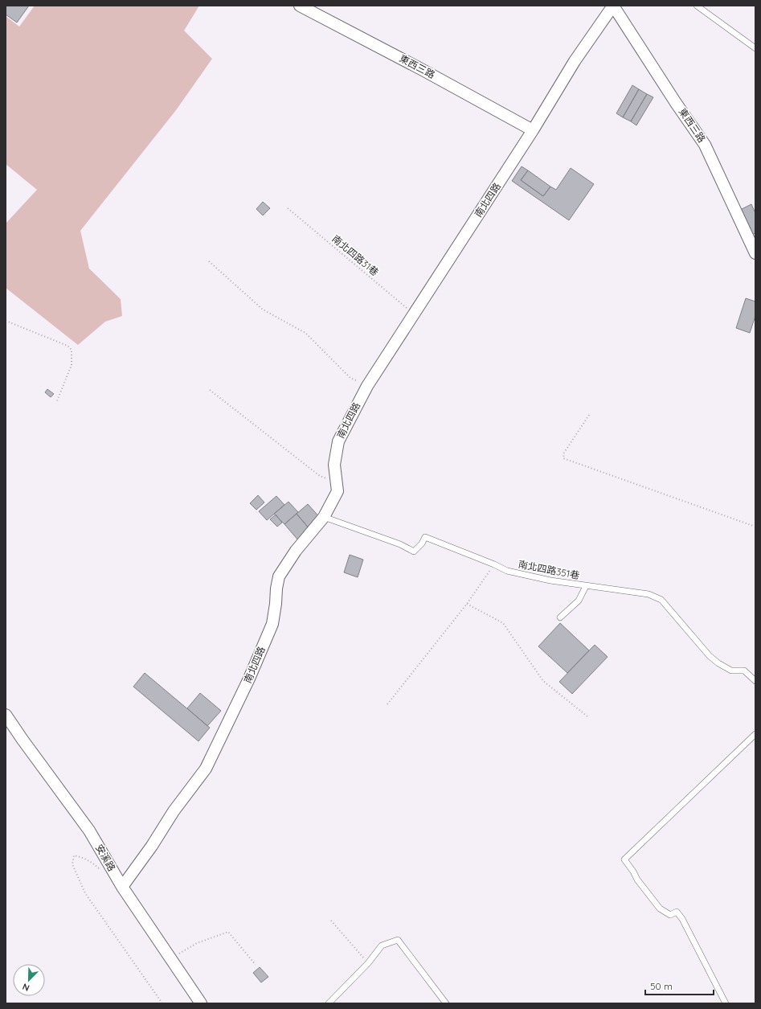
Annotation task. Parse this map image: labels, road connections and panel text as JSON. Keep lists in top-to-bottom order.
{
  "streets": {
    "street": ["東西三路", "南北四路", "安溪路"],
    "lane": ["南北四路351巷"],
    "path": ["南北四路31巷"]
  },
  "crossings": [
    ["東西三路", "南北四路"],
    ["南北四路", "南北四路31巷"],
    ["南北四路", "南北四路351巷"],
    ["南北四路", "安溪路"]
  ],
  "scale_bar": "50 m",
  "north": "bottom left"
}
